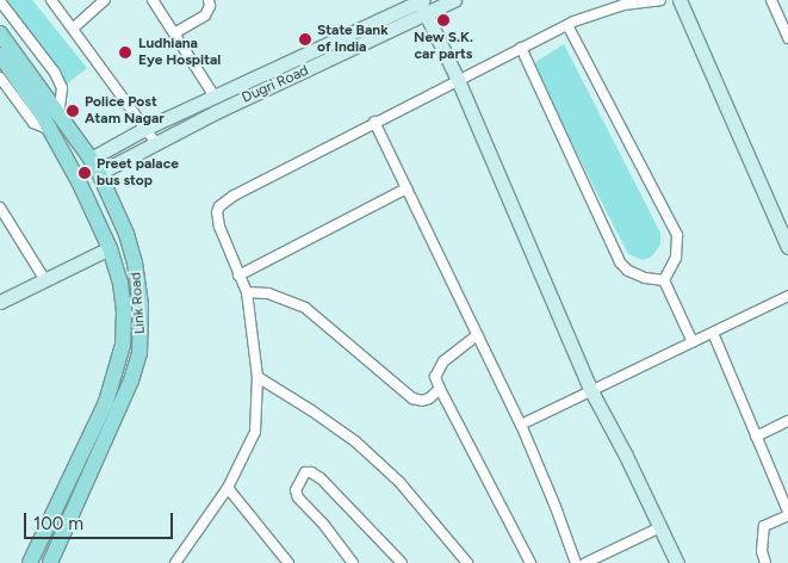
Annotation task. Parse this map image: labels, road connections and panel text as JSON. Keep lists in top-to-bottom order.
{
  "streets": {
    "main road": ["Link Road"],
    "street": ["Dugri Road"]
  },
  "crossings": [
    ["Dugri Road", "Link Road"]
  ],
  "places": [
    "New S.K. car parts",
    "State Bank of India",
    "Ludhiana Eye Hospital",
    "Police Post Atam Nagar",
    "Preet palace bus stop"
  ],
  "scale_bar": "100 m"
}
